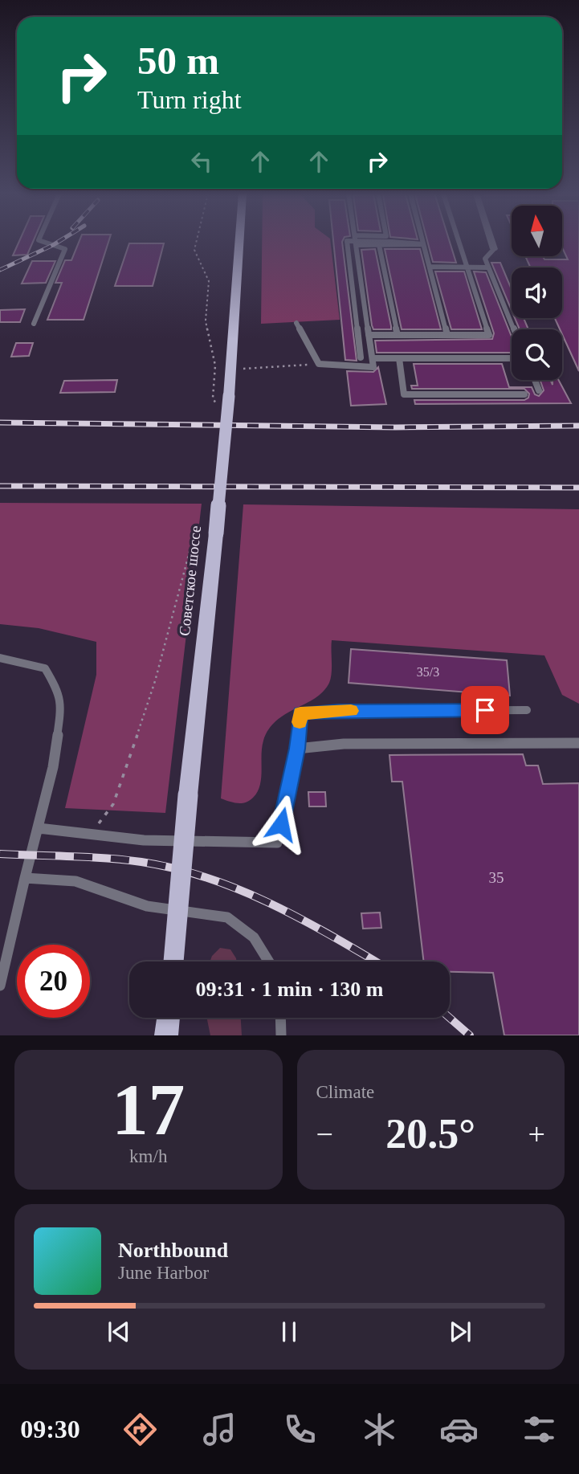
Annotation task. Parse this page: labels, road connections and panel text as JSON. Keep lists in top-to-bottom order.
{
  "streets": {
    "main road": ["Советское шоссе"]
  },
  "house_numbers": ["35/3", "35"],
  "north": "top",
  "page": {
    "turn": ["50 m", "Turn right"],
    "limit": "20",
    "trip": "09:31 · 1 min · 130 m",
    "tile": [
      ["17", "km/h"],
      "Climate"
    ],
    "heat": ["−", "20.5°", "+"],
    "song": ["Northbound", "June Harbor"],
    "tabs": "09:30"
  }
}
